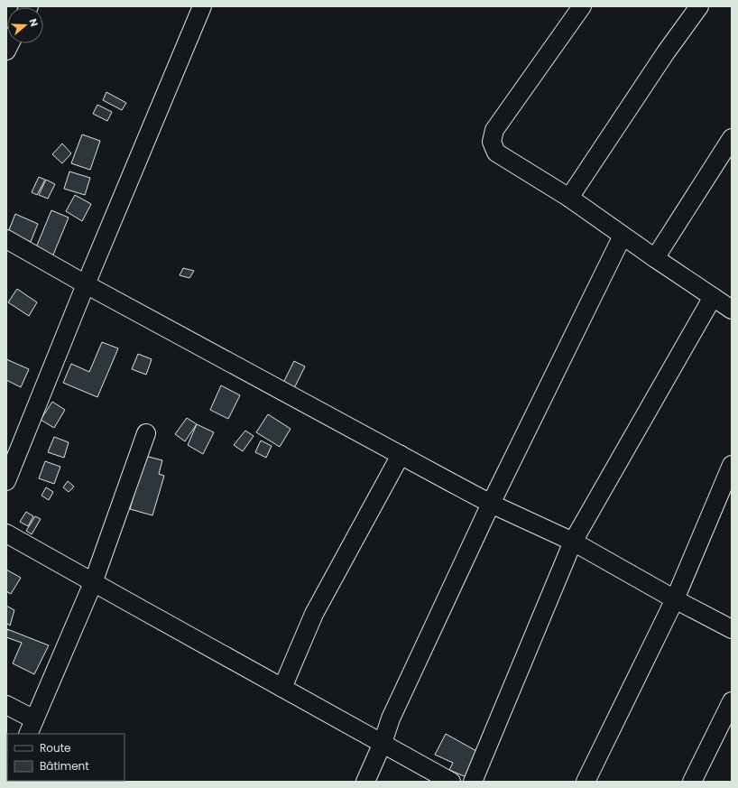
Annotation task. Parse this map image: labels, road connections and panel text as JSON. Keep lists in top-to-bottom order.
{
  "legend": ["Route", "Bâtiment"],
  "north": "right"
}
